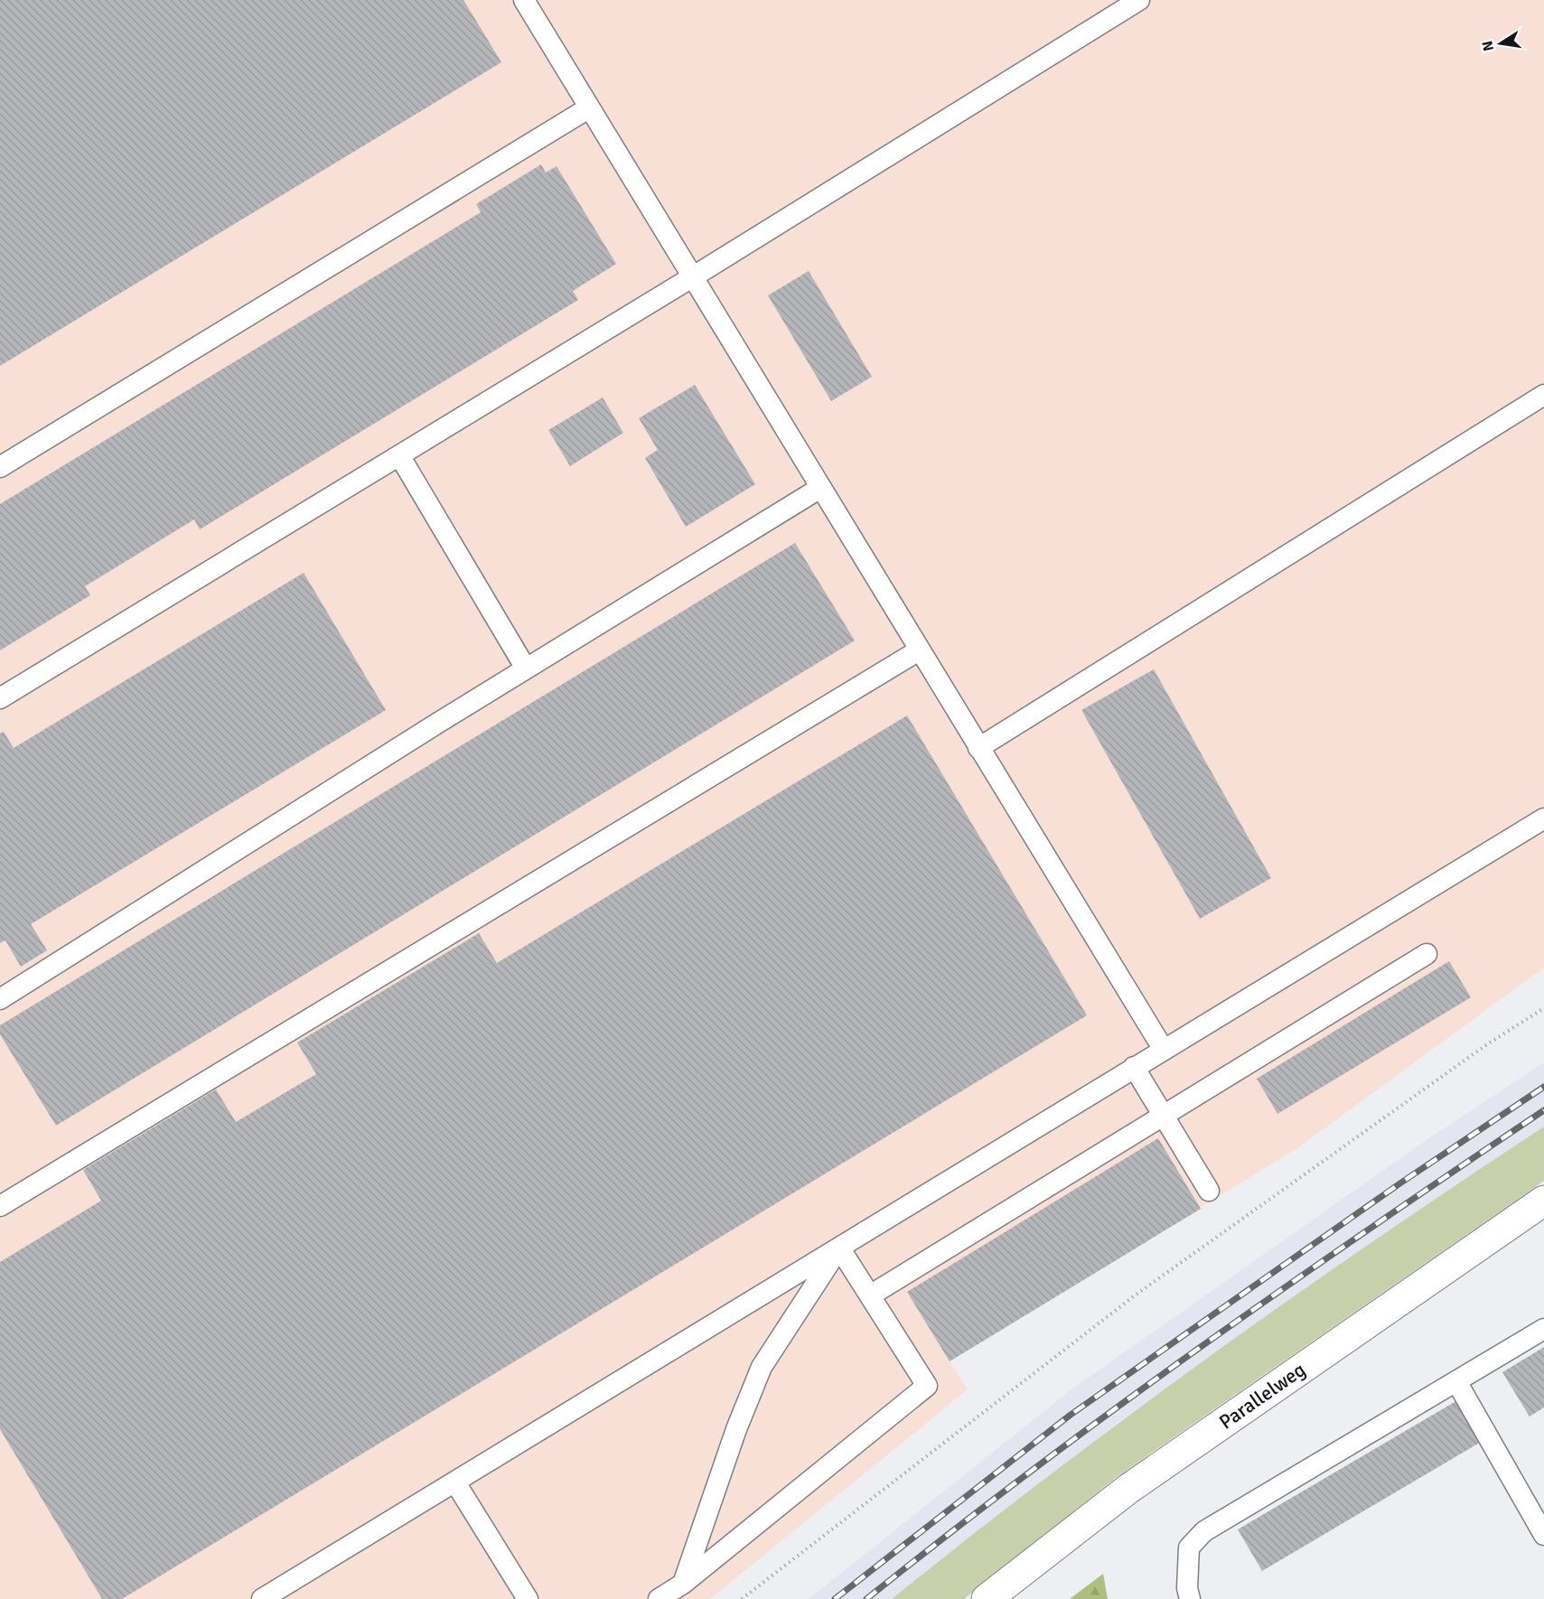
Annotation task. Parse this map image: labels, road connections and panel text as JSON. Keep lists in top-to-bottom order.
{
  "streets": {
    "street": ["Parallelweg"]
  },
  "north": "left"
}
